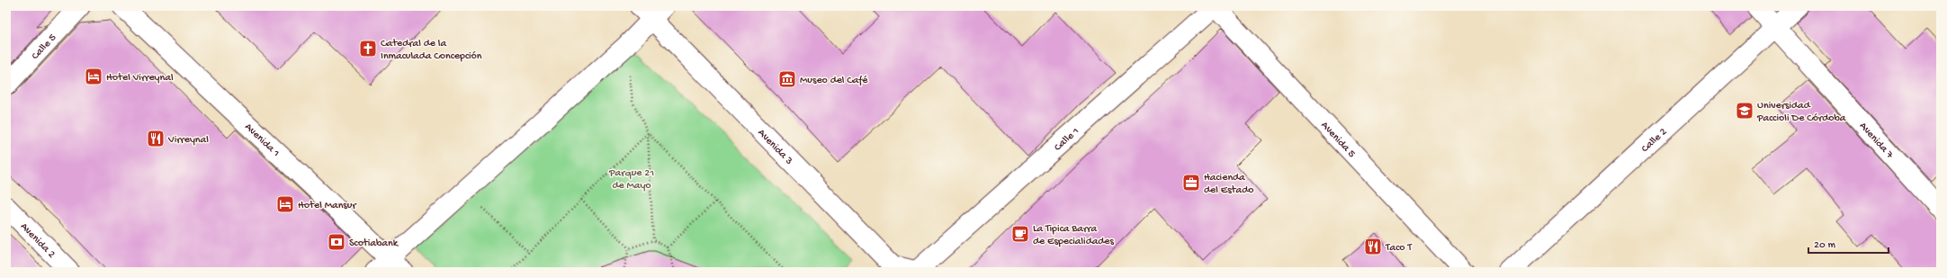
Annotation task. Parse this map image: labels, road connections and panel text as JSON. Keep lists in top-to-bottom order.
{
  "streets": {
    "street": [
      "Calle 5",
      "Avenida 1",
      "Calle 1",
      "Avenida 5",
      "Calle 2",
      "Avenida 7",
      "Avenida 3",
      "Avenida 2"
    ]
  },
  "crossings": [
    ["Calle 1", "Avenida 5"],
    ["Calle 1", "Avenida 3"],
    ["Calle 2", "Avenida 7"]
  ],
  "parks": ["Parque 21 de Mayo"],
  "places": {
    "church": ["Catedral de la Inmaculada Concepción"],
    "hotel": ["Hotel Virreynal", "Hotel Mansur"],
    "museum": ["Museo del Café"],
    "school or university": ["Universidad Paccioli De Córdoba"],
    "restaurant": ["Virreynal", "Taco T"],
    "office": ["Hacienda del Estado"],
    "cafe": ["La Tipica Barra de Especialidades"],
    "bank": ["Scotiabank"]
  },
  "scale_bar": "20 m"
}
